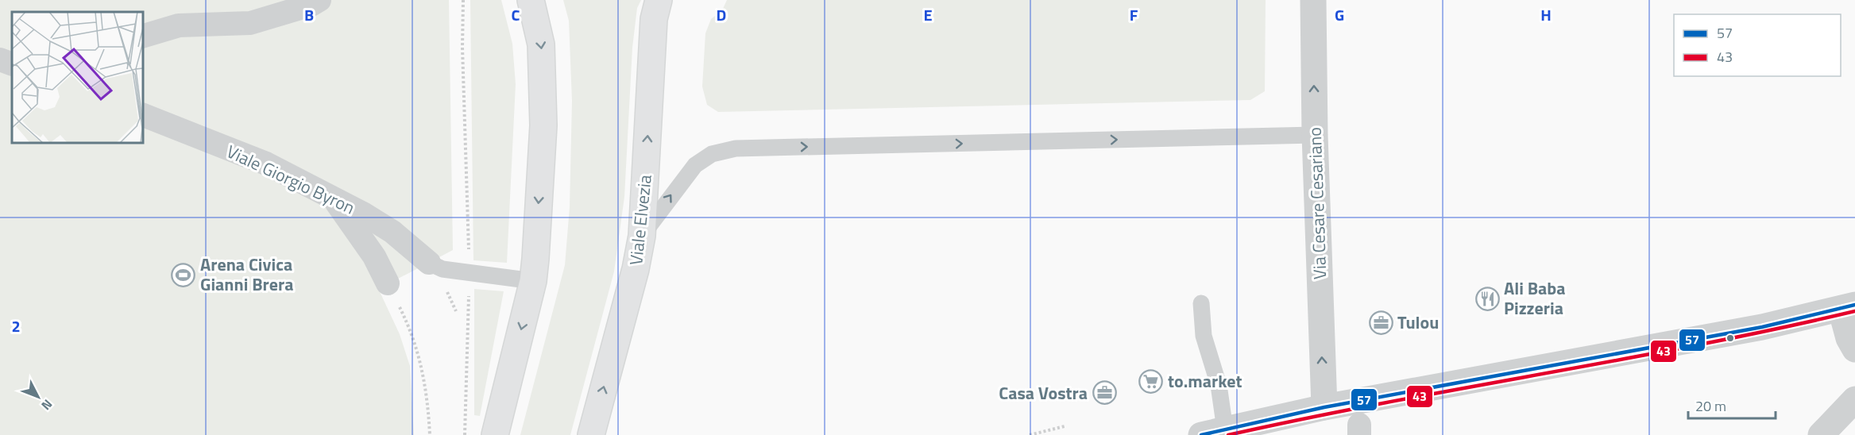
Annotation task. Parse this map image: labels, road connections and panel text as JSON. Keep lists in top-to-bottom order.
{
  "streets": {
    "main road": ["Viale Elvezia"],
    "street": ["Viale Giorgio Byron", "Via Cesare Cesariano"]
  },
  "one_way": ["Via Cesare Cesariano"],
  "places": {
    "sports": ["Arena Civica Gianni Brera"],
    "restaurant": ["Ali Baba Pizzeria"],
    "office": ["Tulou", "Casa Vostra"],
    "supermarket": ["to.market"]
  },
  "lines": ["transit line 57", "transit line 43"],
  "legend": ["57", "43"],
  "scale_bar": "20 m",
  "north": "bottom right",
  "grid": {
    "columns": [
      "B",
      "C",
      "D",
      "E",
      "F",
      "G",
      "H"
    ],
    "rows": ["2"]
  }
}
